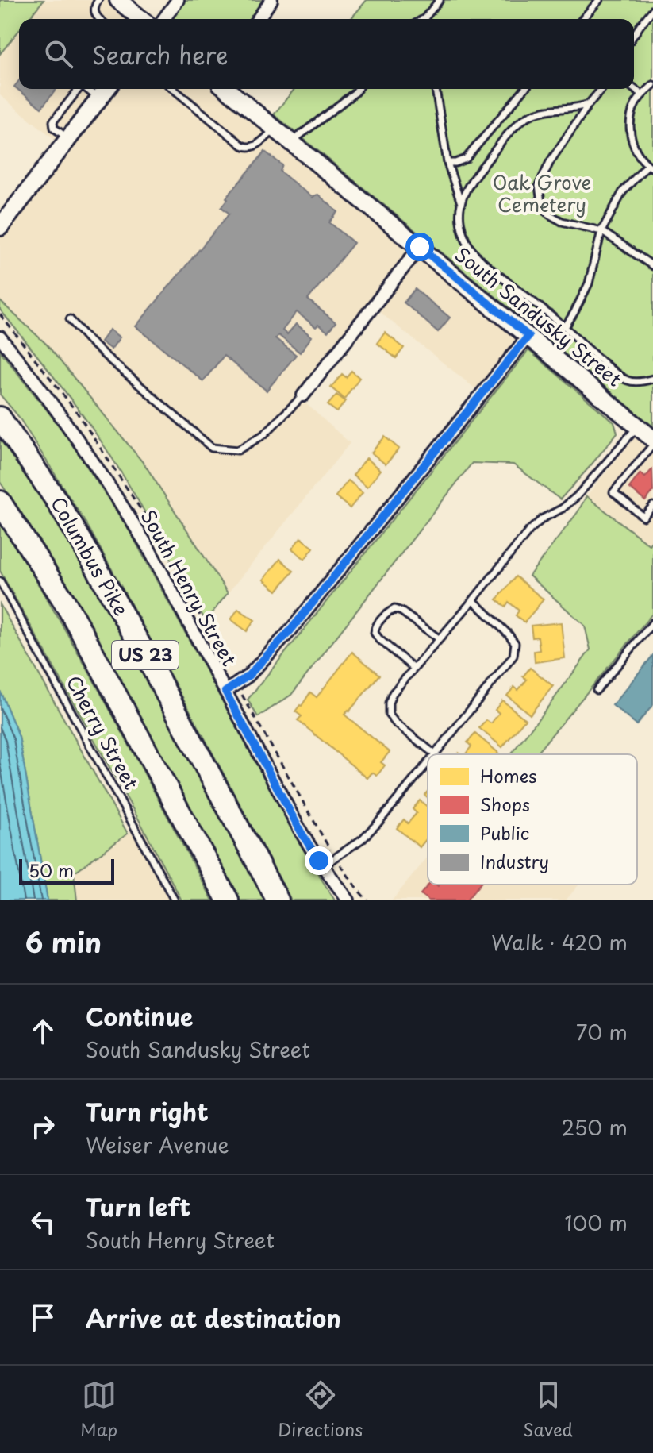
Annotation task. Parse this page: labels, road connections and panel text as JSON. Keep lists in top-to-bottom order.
{
  "streets": {
    "highway": ["Columbus Pike", "US 23"],
    "street": ["South Sandusky Street", "South Henry Street"],
    "lane": ["Cherry Street"]
  },
  "parks": ["Oak Grove Cemetery"],
  "legend": [
    "Homes",
    "Shops",
    "Public",
    "Industry"
  ],
  "scale_bar": "50 m",
  "page": {
    "search": "Search here",
    "scale": "50 m",
    "heading": ["6 min", "Walk · 420 m"],
    "list": [
      ["Continue", "South Sandusky Street", "70 m"],
      ["Turn right", "Weiser Avenue", "250 m"],
      ["Turn left", "South Henry Street", "100 m"],
      "Arrive at destination"
    ],
    "nav": ["Map", "Directions", "Saved"]
  }
}
